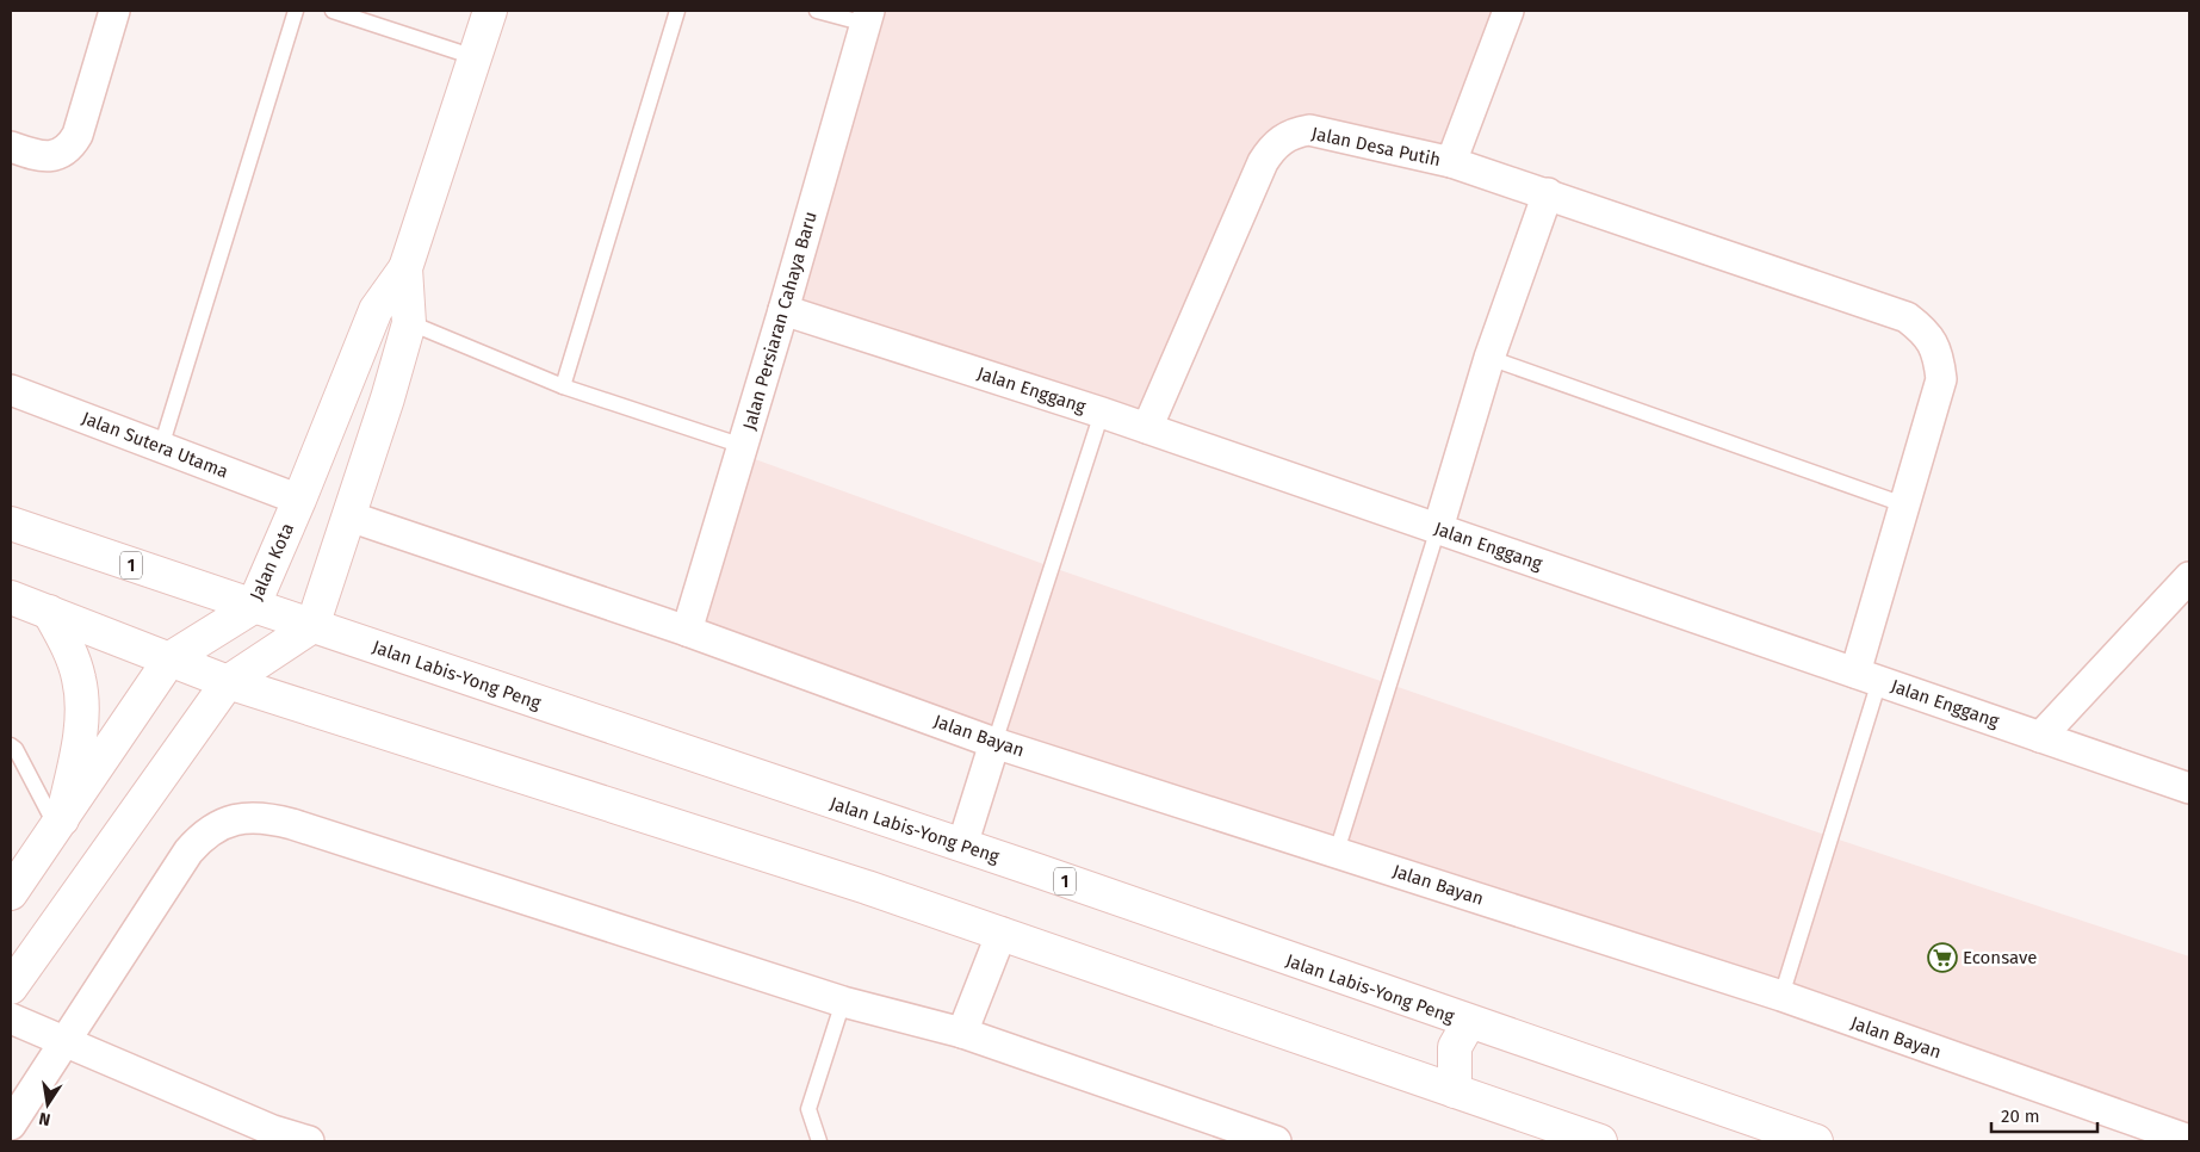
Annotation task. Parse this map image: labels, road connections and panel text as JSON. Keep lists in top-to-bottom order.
{
  "streets": {
    "main road": ["Jalan Kota", "1", "Jalan Labis-Yong Peng"],
    "street": [
      "Jalan Desa Putih",
      "Jalan Persiaran Cahaya Baru",
      "Jalan Enggang",
      "Jalan Sutera Utama",
      "Jalan Bayan"
    ]
  },
  "crossings": [
    ["Jalan Desa Putih", "Jalan Enggang"],
    ["Jalan Persiaran Cahaya Baru", "Jalan Enggang"],
    ["Jalan Persiaran Cahaya Baru", "Jalan Bayan"],
    ["Jalan Sutera Utama", "Jalan Kota"],
    ["Jalan Kota", "Jalan Labis-Yong Peng"]
  ],
  "places": {
    "supermarket": ["Econsave"]
  },
  "scale_bar": "20 m",
  "north": "bottom"
}
